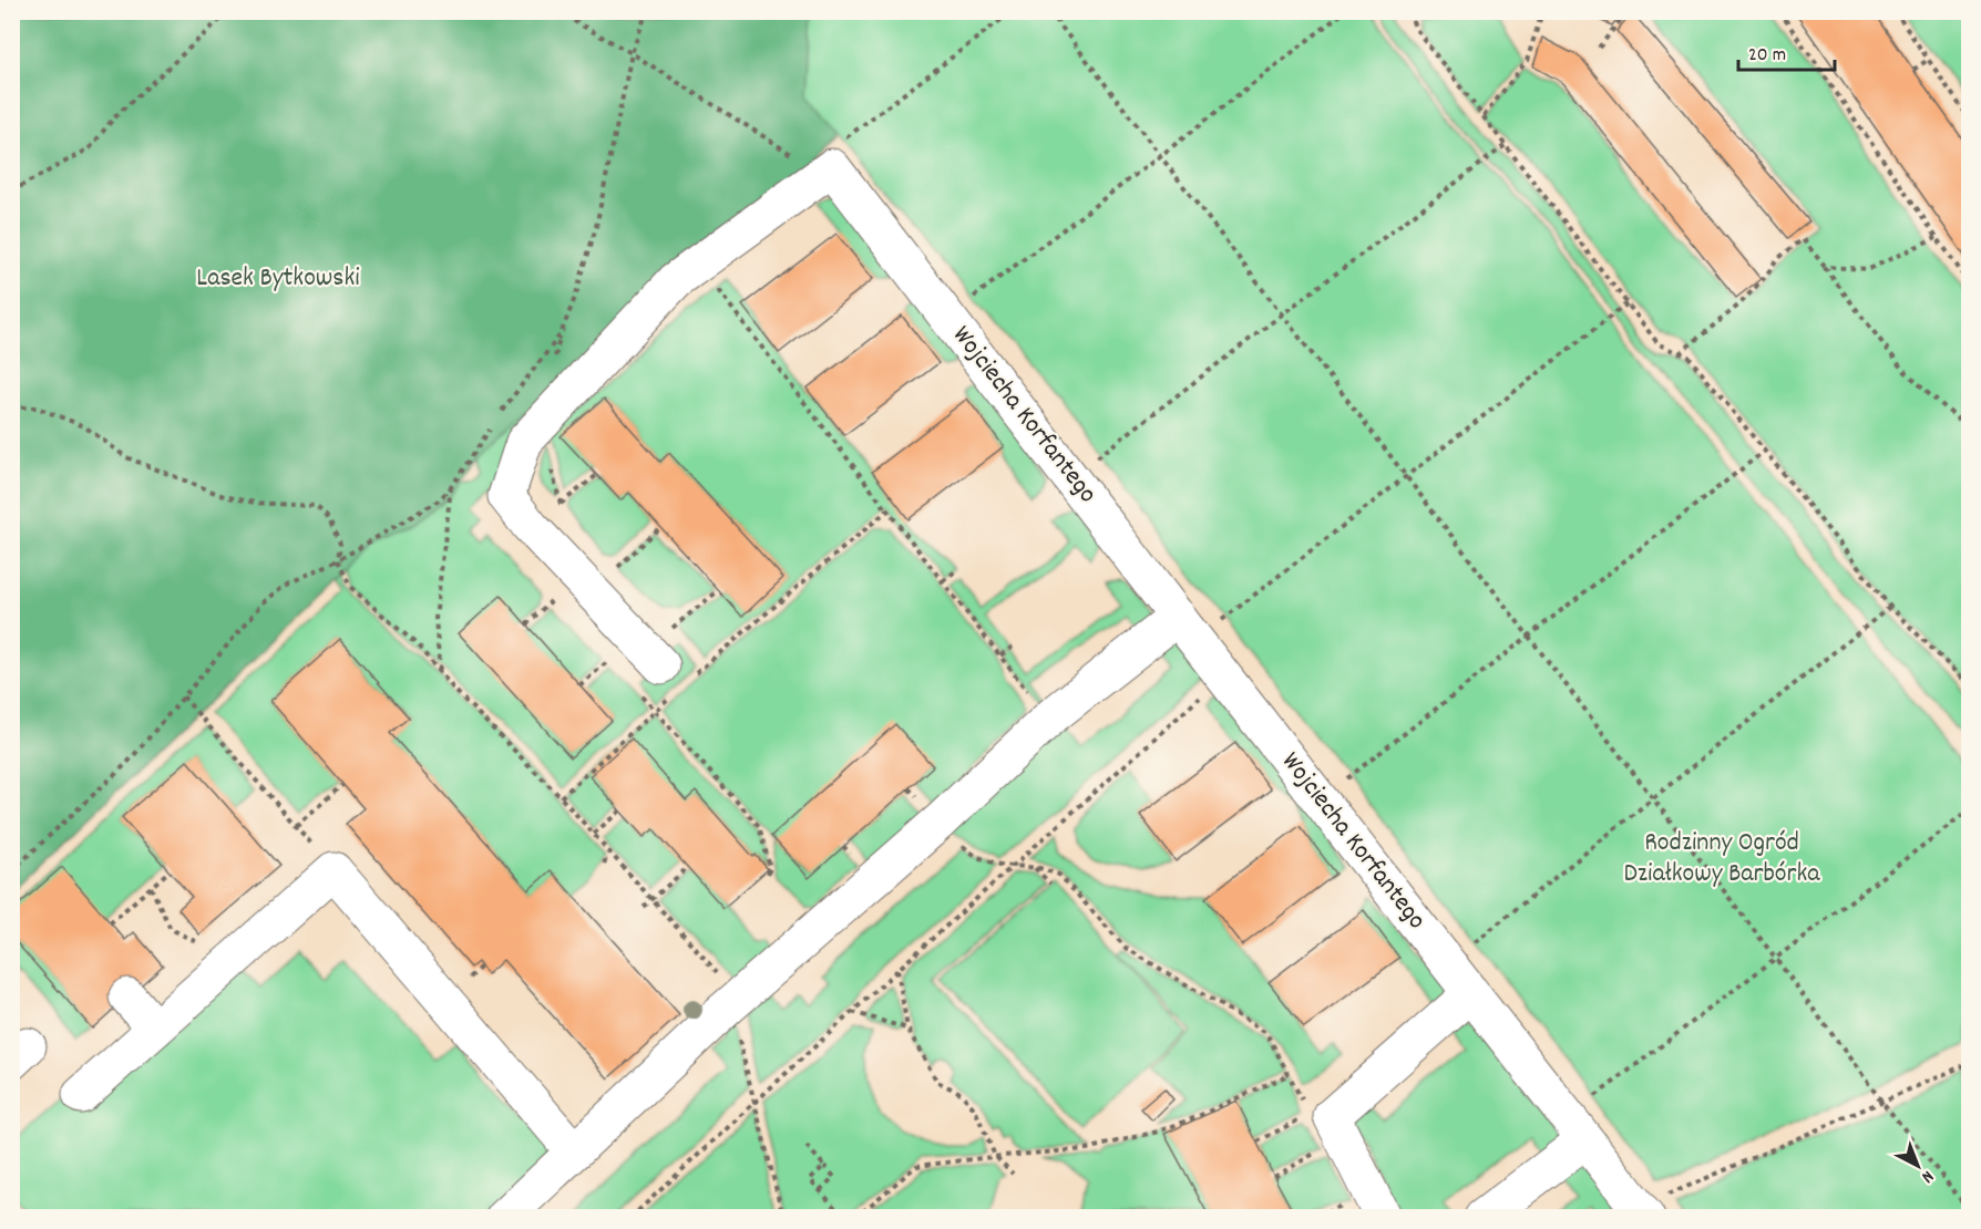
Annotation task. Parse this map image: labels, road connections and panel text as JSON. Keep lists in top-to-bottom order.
{
  "streets": {
    "street": ["Wojciecha Korfantego"]
  },
  "parks": ["Lasek Bytkowski", "Rodzinny Ogród Działkowy Barbórka"],
  "scale_bar": "20 m",
  "north": "bottom right"
}
